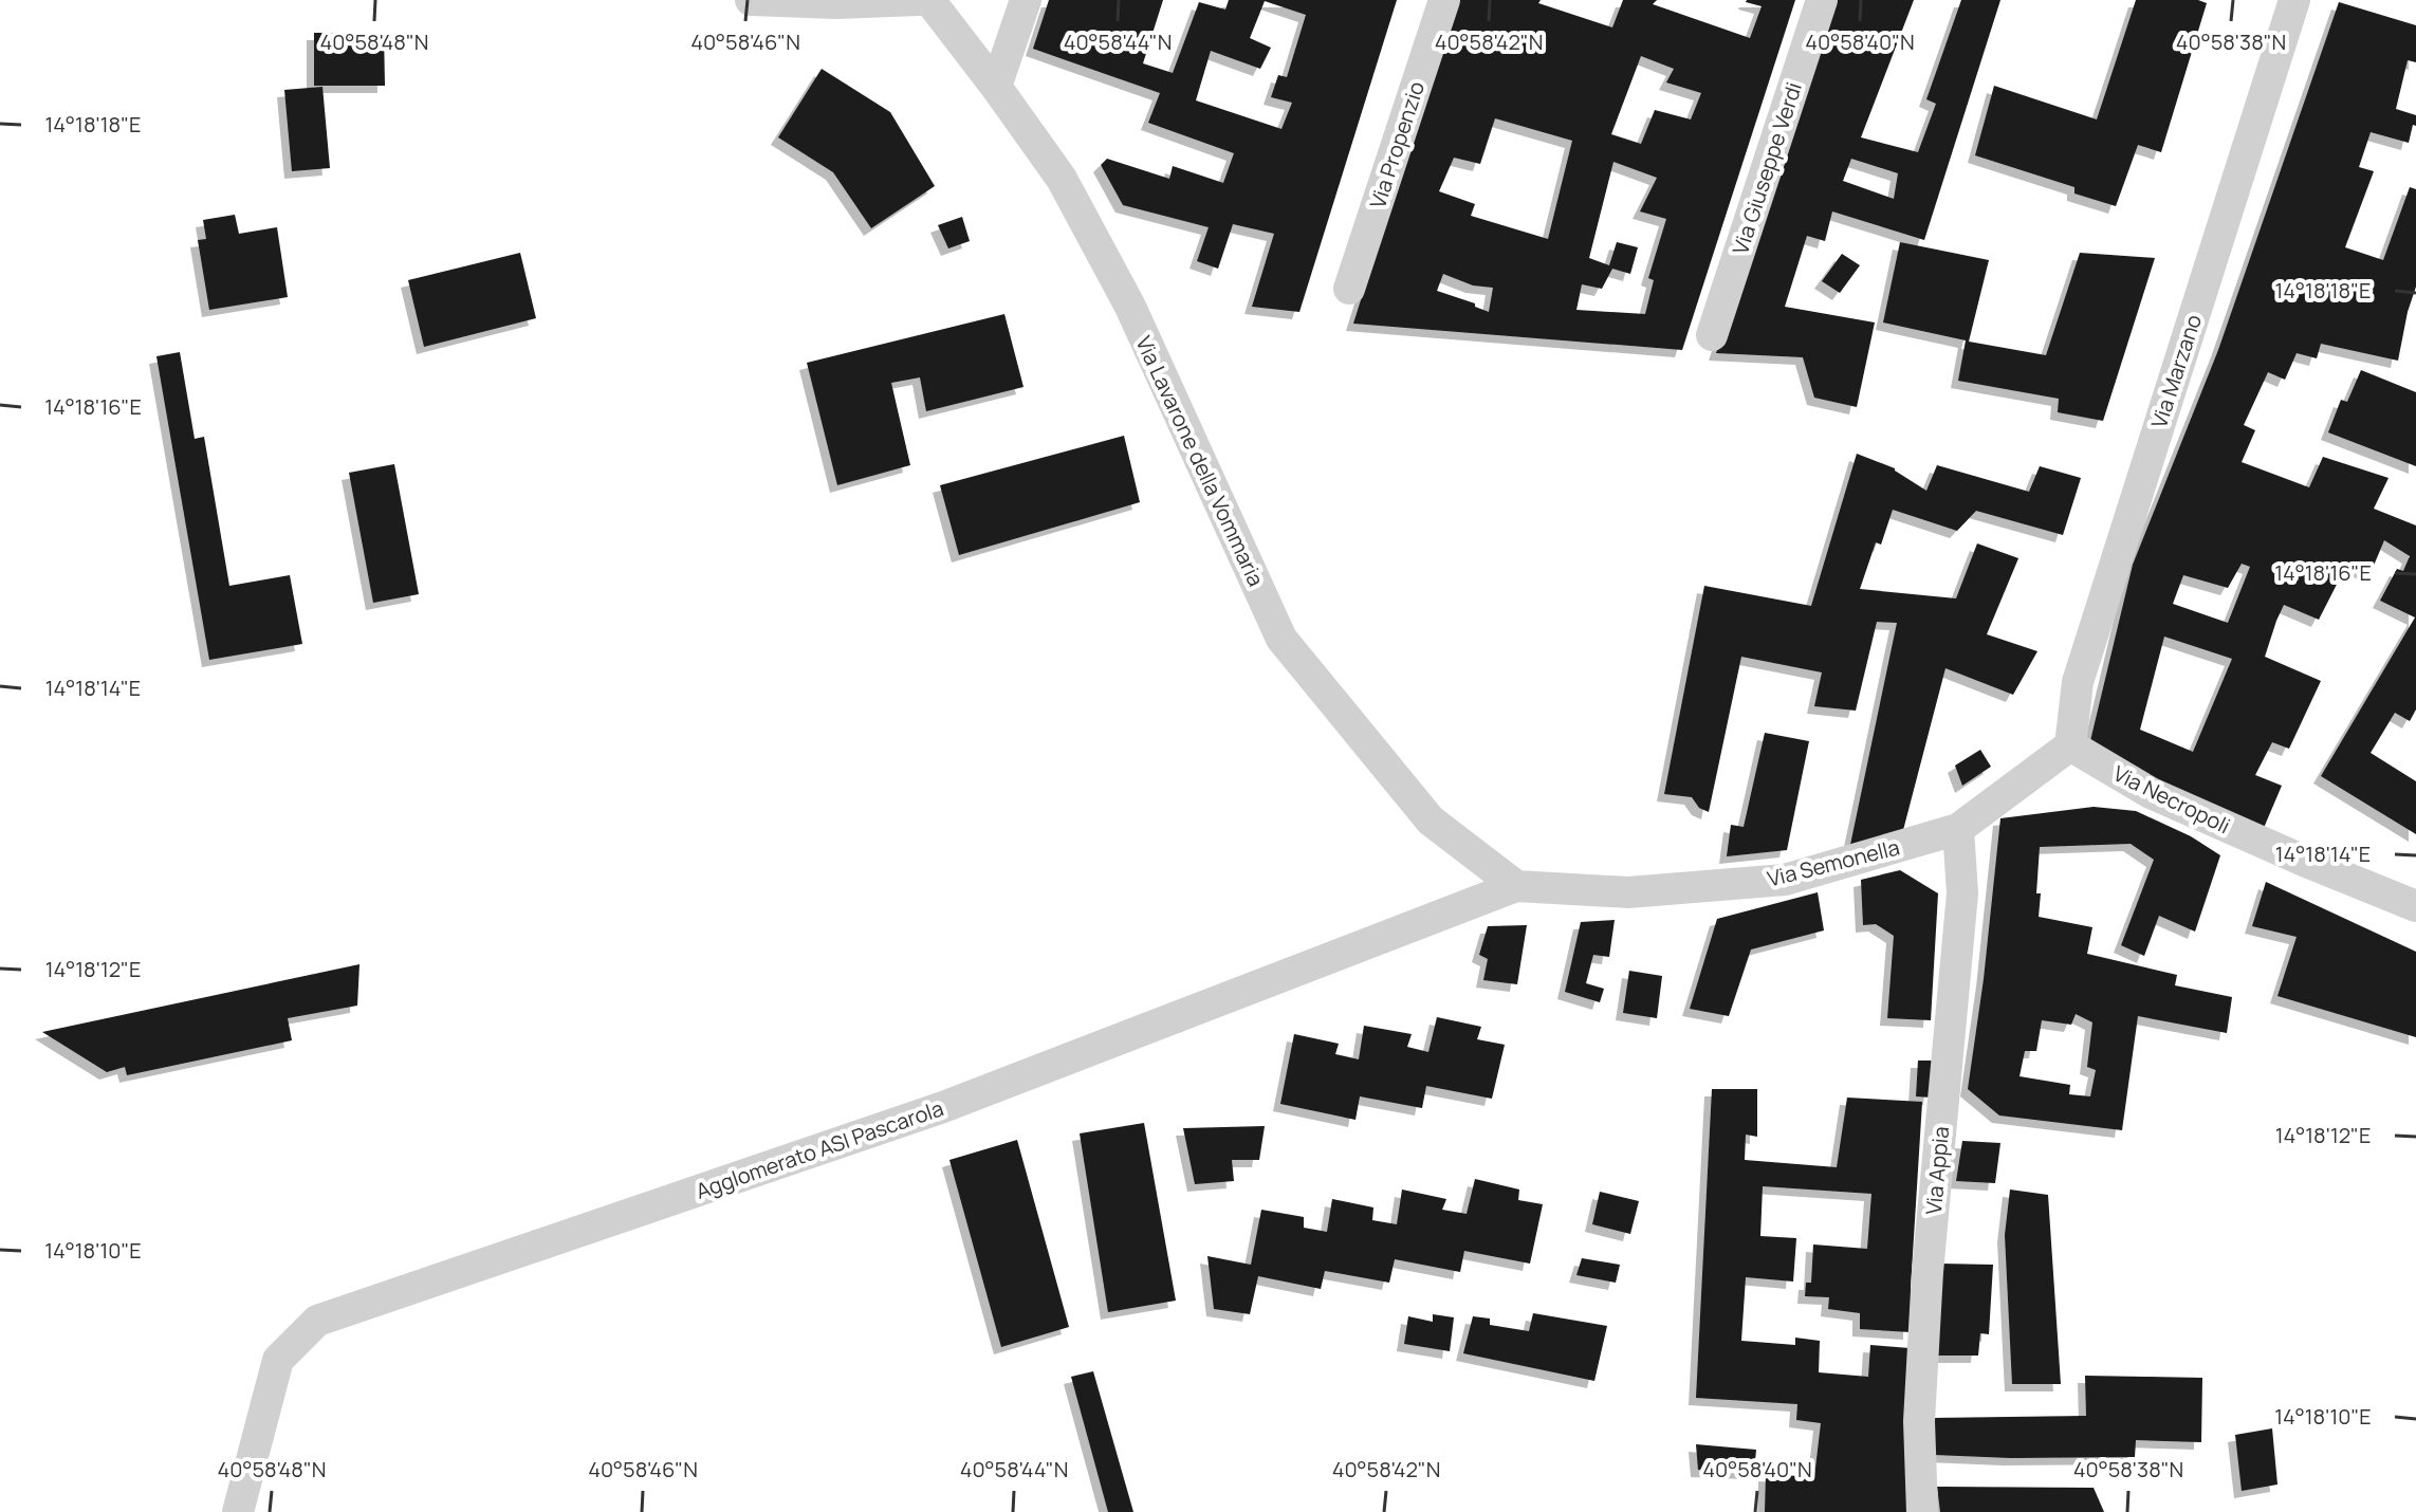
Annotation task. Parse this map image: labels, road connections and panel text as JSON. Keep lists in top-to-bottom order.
{
  "streets": {
    "street": [
      "Via Propenzio",
      "Via Giuseppe Verdi",
      "Via Marzano",
      "Via Lavarone della Vommaria",
      "Via Necropoli",
      "Via Semonella",
      "Agglomerato ASI Pascarola",
      "Via Appia"
    ]
  },
  "crossings": [
    ["Via Marzano", "Via Necropoli"],
    ["Via Marzano", "Via Semonella"],
    ["Via Lavarone della Vommaria", "Via Semonella"],
    ["Via Lavarone della Vommaria", "Agglomerato ASI Pascarola"],
    ["Via Necropoli", "Via Semonella"],
    ["Via Semonella", "Agglomerato ASI Pascarola"],
    ["Via Semonella", "Via Appia"]
  ],
  "coordinates": [
    "40°58'48\"N",
    "40°58'46\"N",
    "40°58'44\"N",
    "40°58'42\"N",
    "40°58'40\"N",
    "40°58'38\"N",
    "14°18'18\"E",
    "14°18'16\"E",
    "14°18'14\"E",
    "14°18'12\"E",
    "14°18'10\"E"
  ]
}
